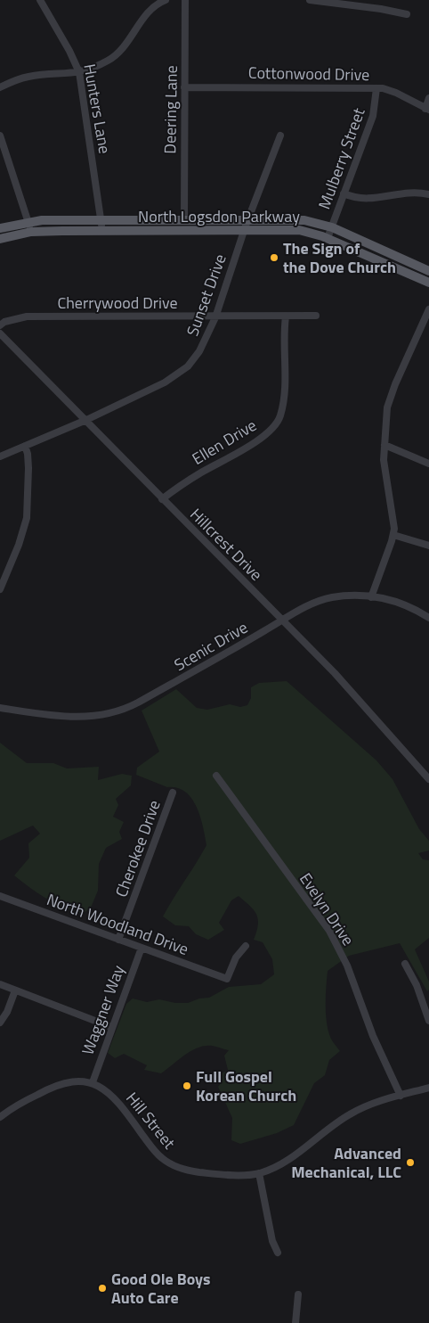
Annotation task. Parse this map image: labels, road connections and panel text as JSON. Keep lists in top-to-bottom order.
{
  "streets": {
    "main road": ["North Logsdon Parkway"],
    "street": [
      "Cottonwood Drive",
      "Hunters Lane",
      "Deering Lane",
      "Mulberry Street",
      "Sunset Drive",
      "Cherrywood Drive",
      "Ellen Drive",
      "Hillcrest Drive",
      "Scenic Drive",
      "Cherokee Drive",
      "Evelyn Drive",
      "North Woodland Drive",
      "Waggner Way",
      "Hill Street"
    ]
  },
  "crossings": [
    ["Cottonwood Drive", "Deering Lane"],
    ["Cottonwood Drive", "Mulberry Street"],
    ["Hunters Lane", "North Logsdon Parkway"],
    ["Deering Lane", "North Logsdon Parkway"],
    ["Mulberry Street", "North Logsdon Parkway"],
    ["North Logsdon Parkway", "Sunset Drive"],
    ["Sunset Drive", "Cherrywood Drive"],
    ["Sunset Drive", "Hillcrest Drive"],
    ["Cherrywood Drive", "Ellen Drive"],
    ["Ellen Drive", "Hillcrest Drive"],
    ["Hillcrest Drive", "Scenic Drive"],
    ["Cherokee Drive", "North Woodland Drive"],
    ["Evelyn Drive", "Hill Street"],
    ["North Woodland Drive", "Waggner Way"],
    ["Waggner Way", "Hill Street"]
  ],
  "places": [
    "The Sign of the Dove Church",
    "Full Gospel Korean Church",
    "Advanced Mechanical, LLC",
    "Good Ole Boys Auto Care"
  ]
}
